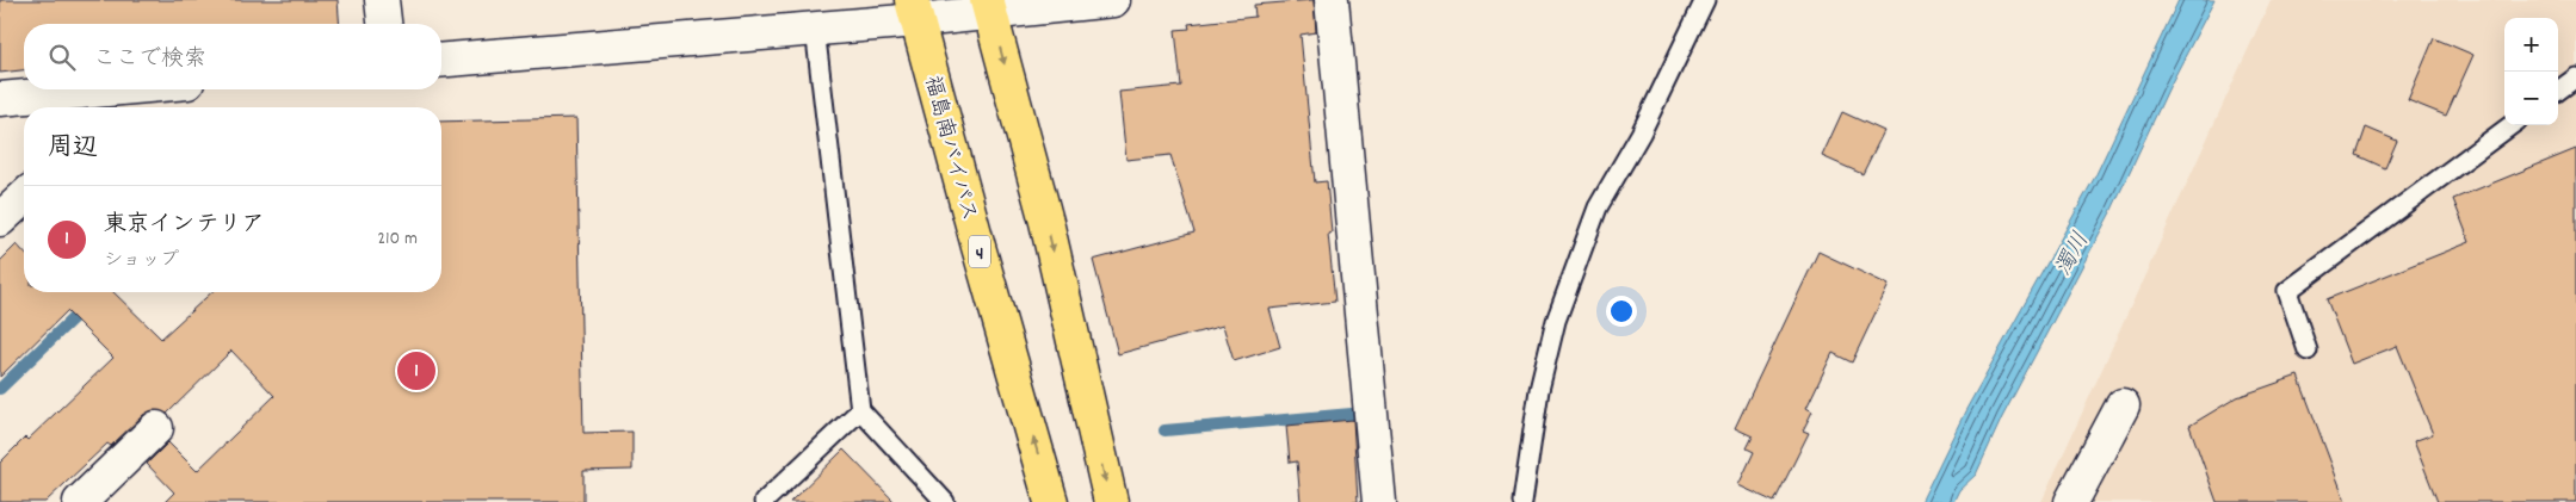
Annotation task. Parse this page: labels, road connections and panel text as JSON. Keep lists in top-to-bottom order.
{
  "streets": {
    "highway": ["福島南バイパス", "4"]
  },
  "water": ["濁川"],
  "page": {
    "map_buttons": ["+", "−"],
    "search": "ここで検索",
    "heading": "周辺",
    "list": [
      {
        "mark": "1",
        "name": "東京インテリア",
        "note": "ショップ",
        "value": "210 m"
      }
    ],
    "pins": "1"
  }
}
